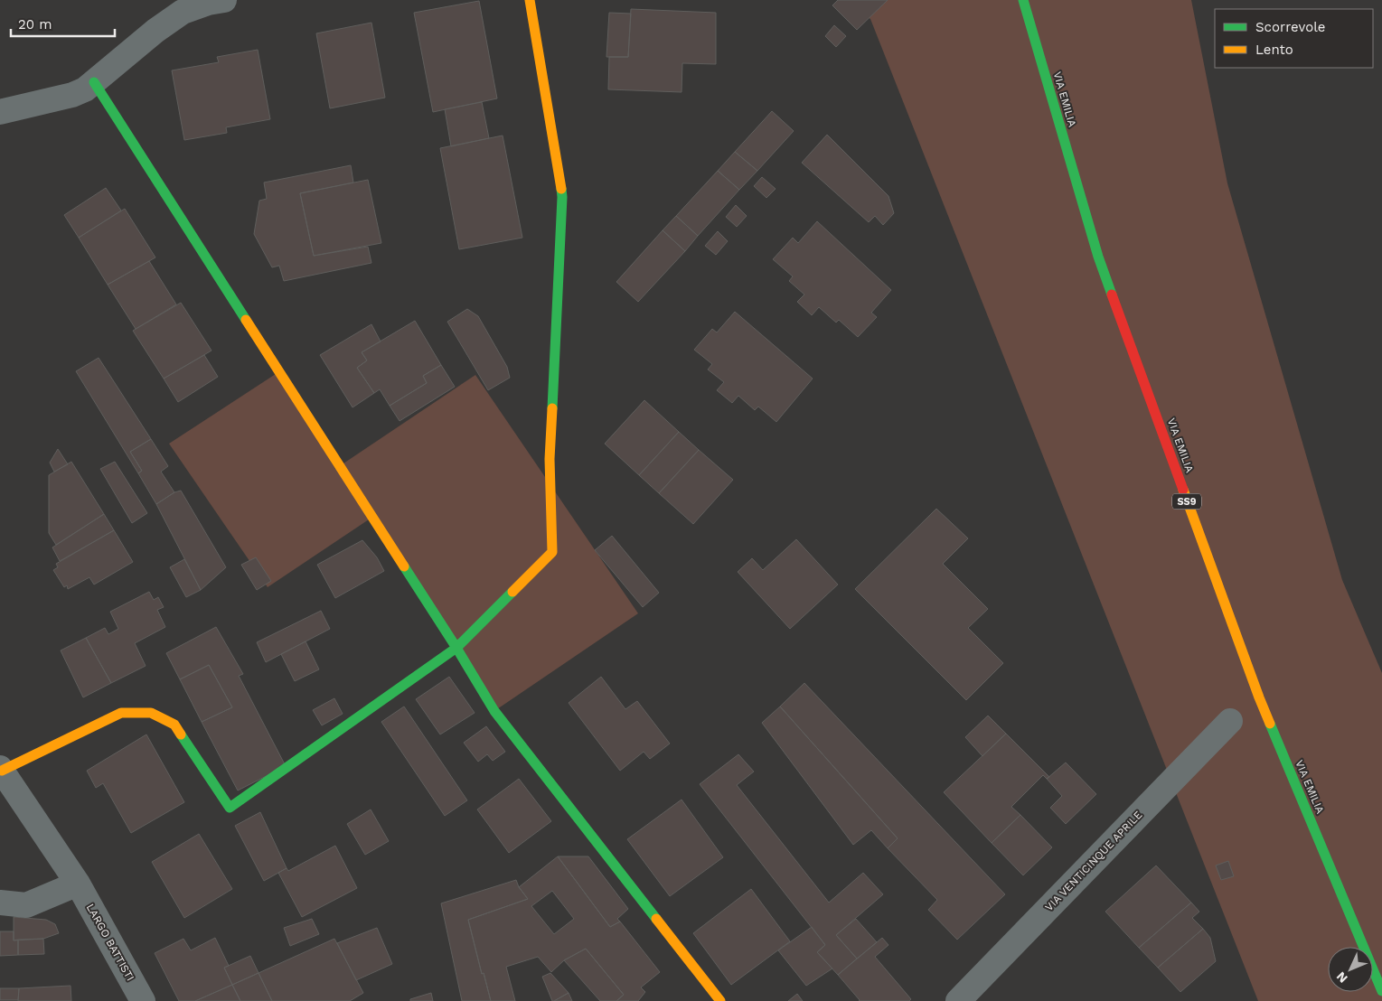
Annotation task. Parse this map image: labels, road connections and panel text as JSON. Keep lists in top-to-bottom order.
{
  "streets": {
    "street": [
      "VIA EMILIA",
      "SS9",
      "VIA VENTICINQUE APRILE",
      "LARGO BATTISTI"
    ]
  },
  "legend": ["Scorrevole", "Lento"],
  "scale_bar": "20 m",
  "north": "bottom left"
}
